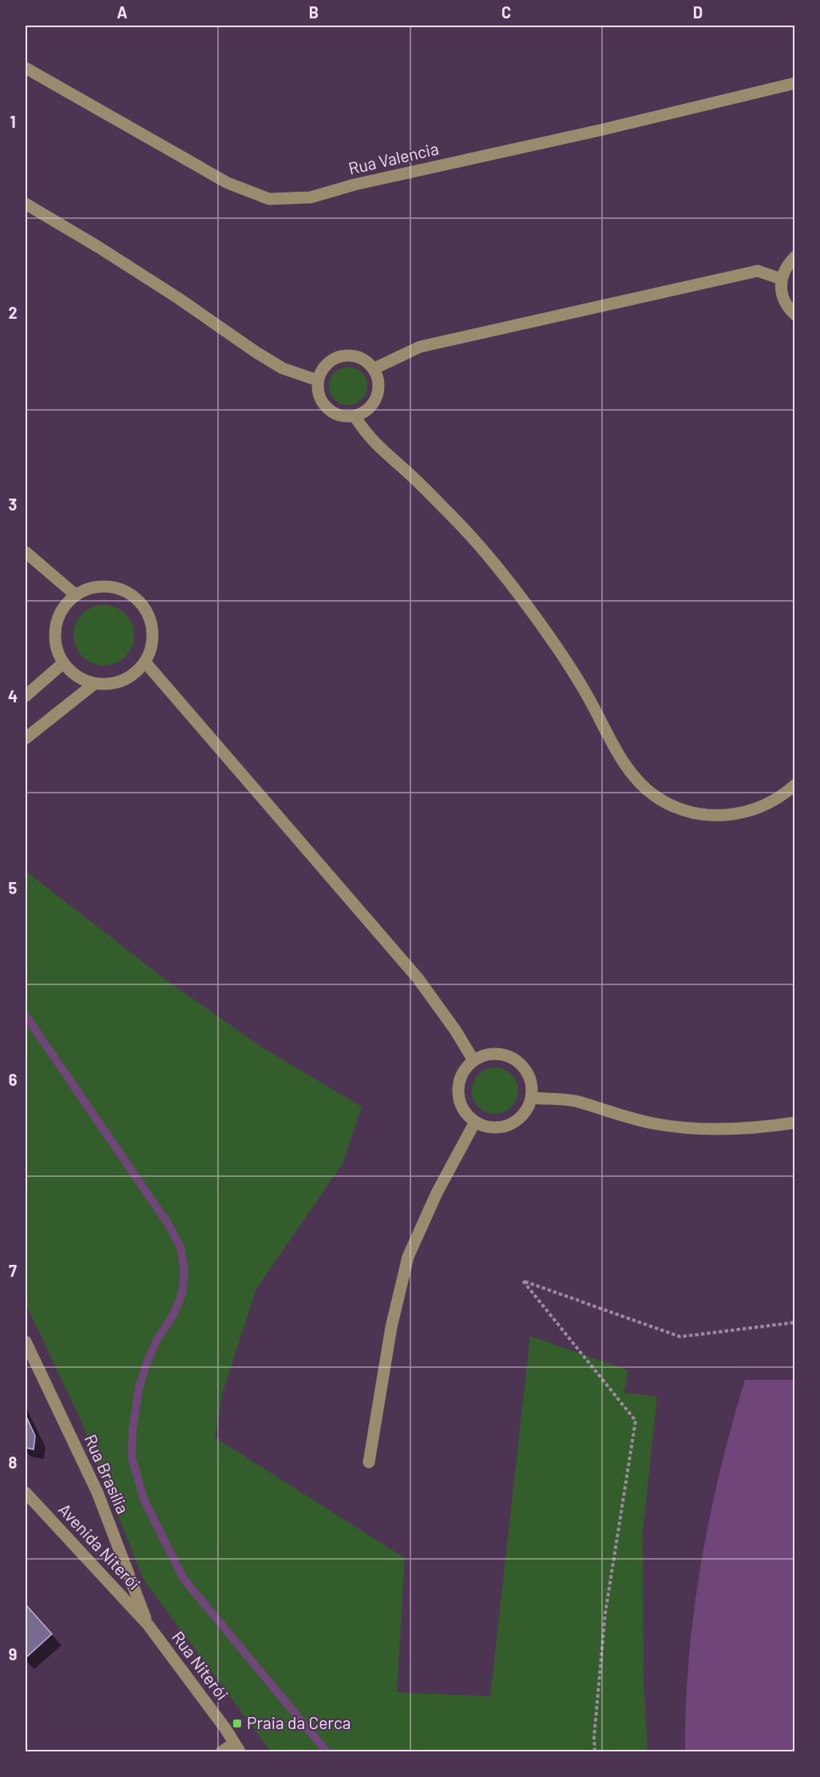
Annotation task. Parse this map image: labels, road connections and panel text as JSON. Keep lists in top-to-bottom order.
{
  "streets": {
    "street": [
      "Rua Valencia",
      "Rua Brasília",
      "Avenida Niterói",
      "Rua Niterói"
    ]
  },
  "crossings": [
    ["Rua Brasília", "Avenida Niterói"],
    ["Rua Brasília", "Rua Niterói"],
    ["Avenida Niterói", "Rua Niterói"]
  ],
  "places": {
    "transit": ["Praia da Cerca"]
  },
  "grid": {
    "columns": [
      "A",
      "B",
      "C",
      "D"
    ],
    "rows": [
      "1",
      "2",
      "3",
      "4",
      "5",
      "6",
      "7",
      "8",
      "9"
    ]
  }
}
